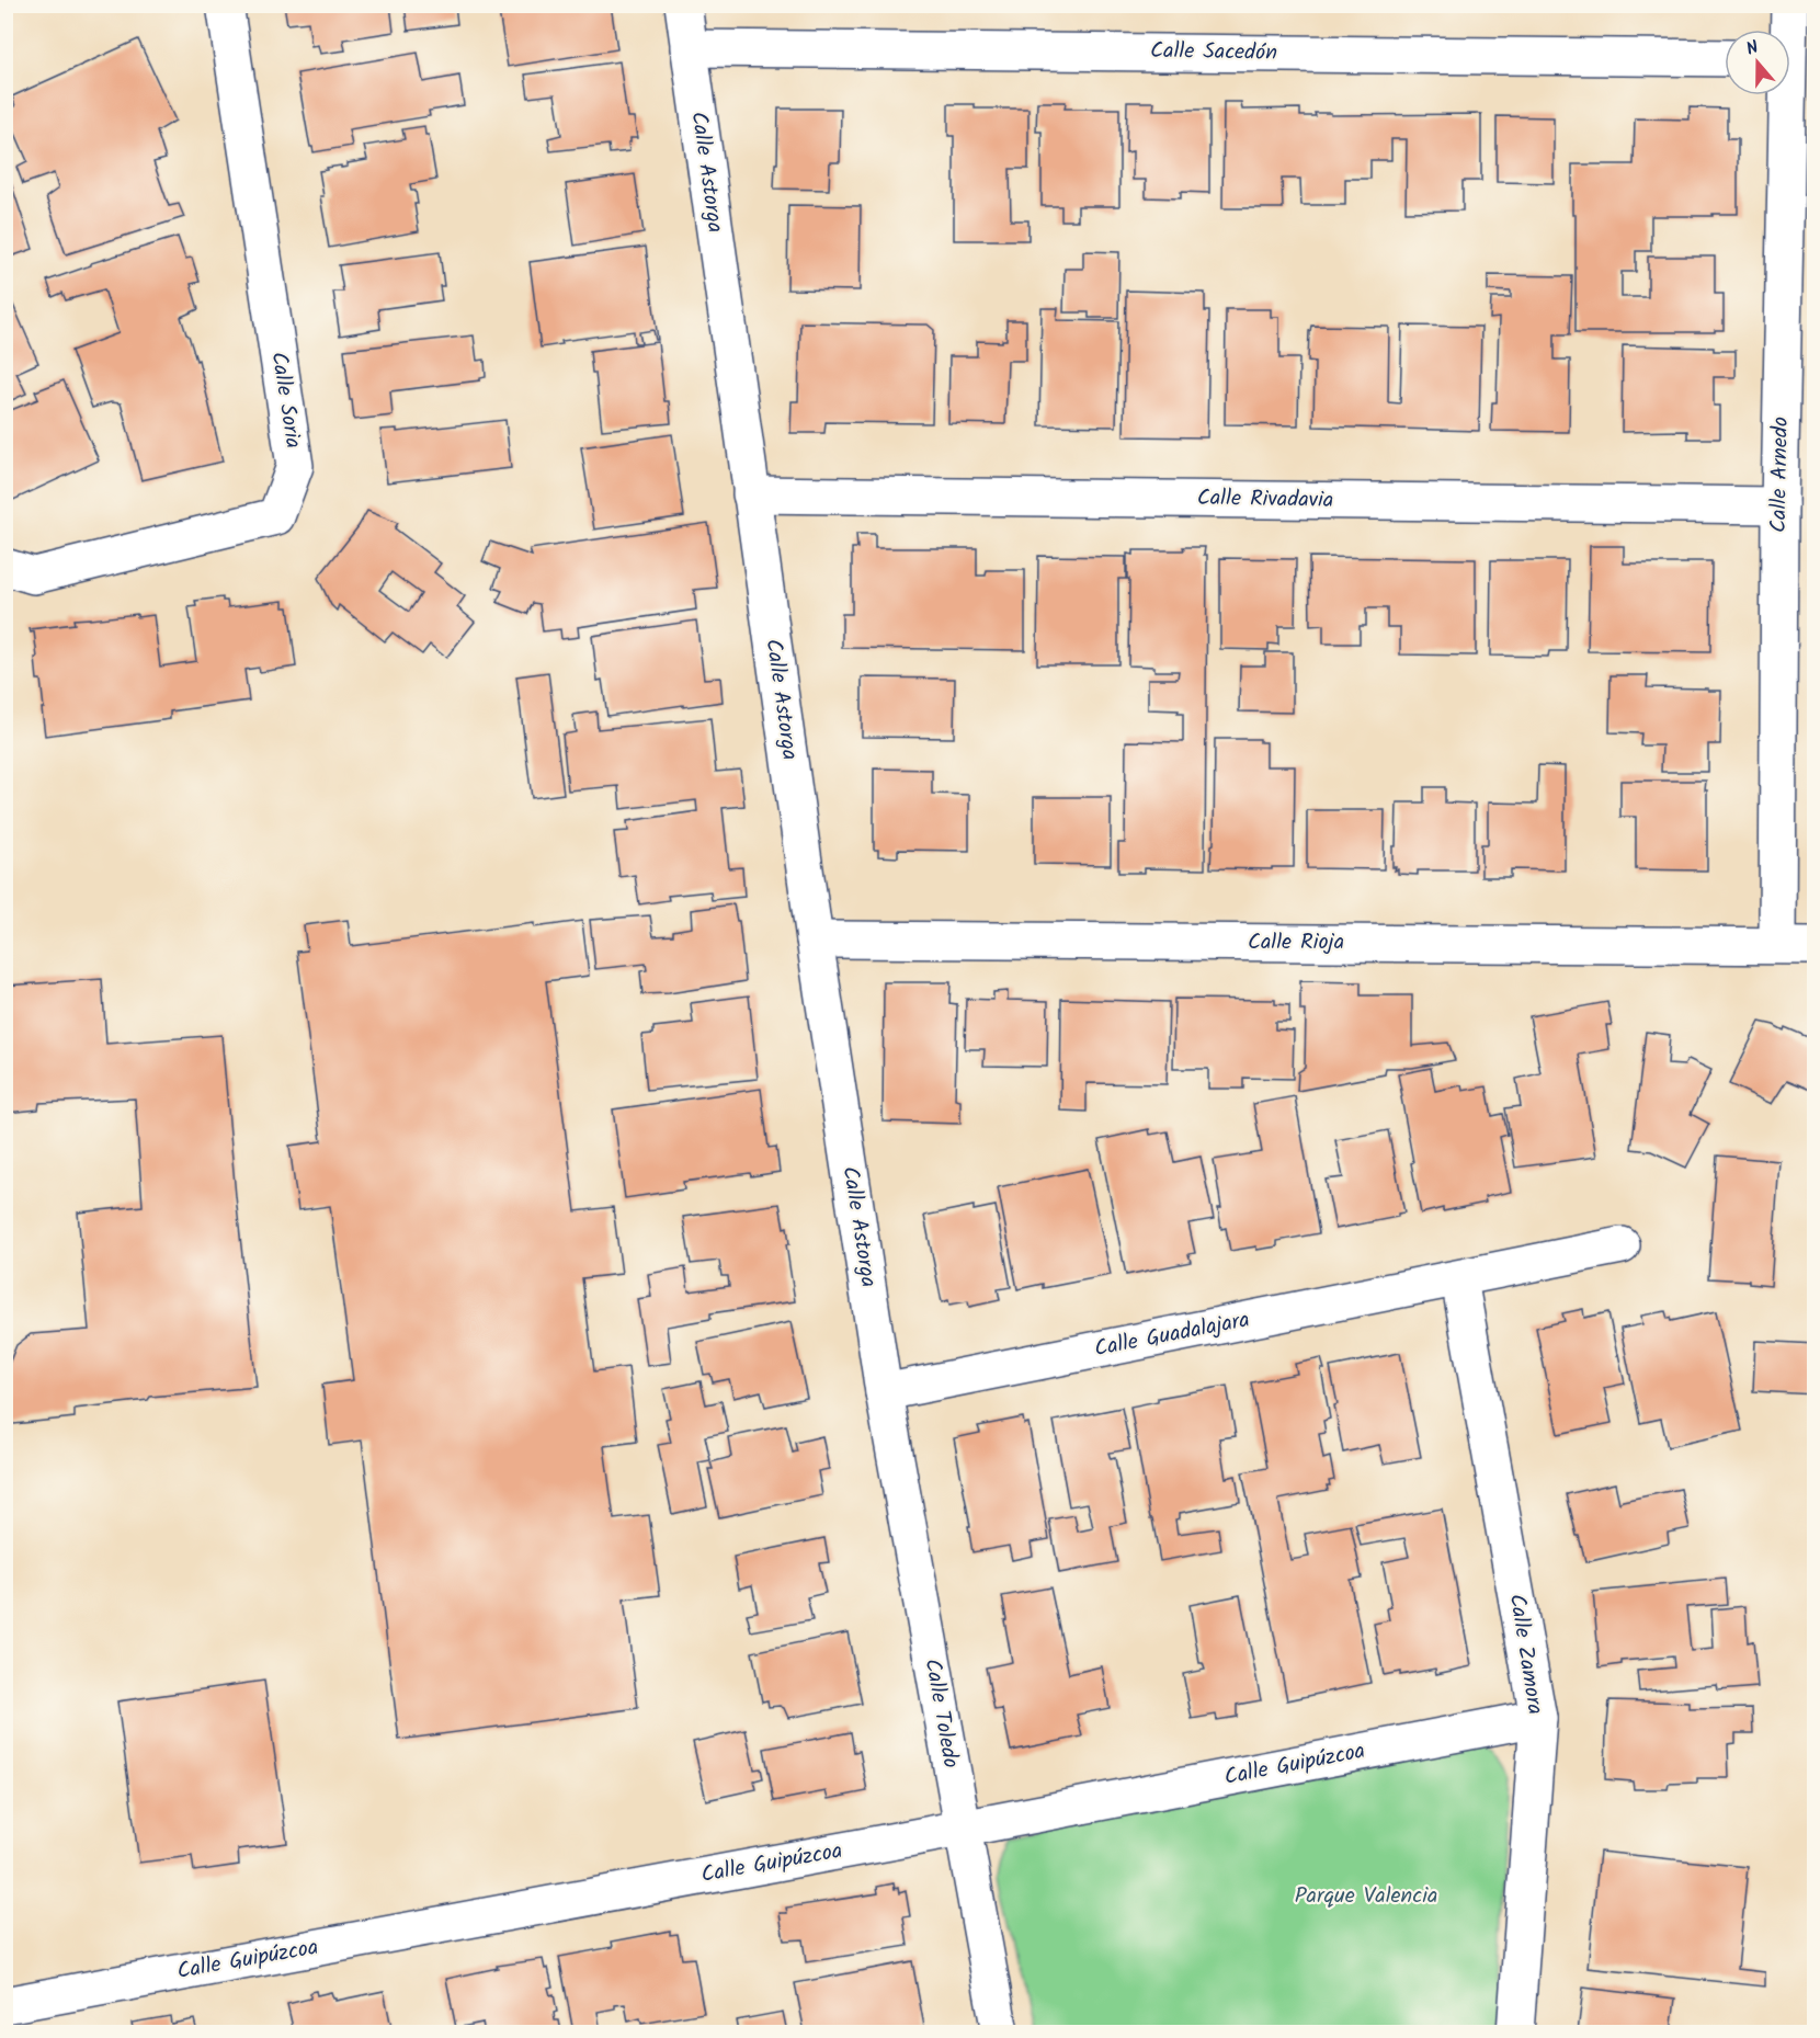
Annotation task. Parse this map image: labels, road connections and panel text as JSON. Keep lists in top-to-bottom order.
{
  "streets": {
    "street": [
      "Calle Sacedón",
      "Calle Astorga",
      "Calle Soria",
      "Calle Arnedo",
      "Calle Rivadavia",
      "Calle Rioja",
      "Calle Guadalajara",
      "Calle Zamora",
      "Calle Toledo",
      "Calle Guipúzcoa"
    ]
  },
  "crossings": [
    ["Calle Sacedón", "Calle Astorga"],
    ["Calle Astorga", "Calle Rivadavia"],
    ["Calle Astorga", "Calle Rioja"],
    ["Calle Astorga", "Calle Guadalajara"],
    ["Calle Astorga", "Calle Toledo"],
    ["Calle Arnedo", "Calle Rivadavia"],
    ["Calle Arnedo", "Calle Rioja"],
    ["Calle Guadalajara", "Calle Zamora"],
    ["Calle Guadalajara", "Calle Toledo"],
    ["Calle Zamora", "Calle Guipúzcoa"],
    ["Calle Toledo", "Calle Guipúzcoa"]
  ],
  "parks": ["Parque Valencia"],
  "north": "top"
}
